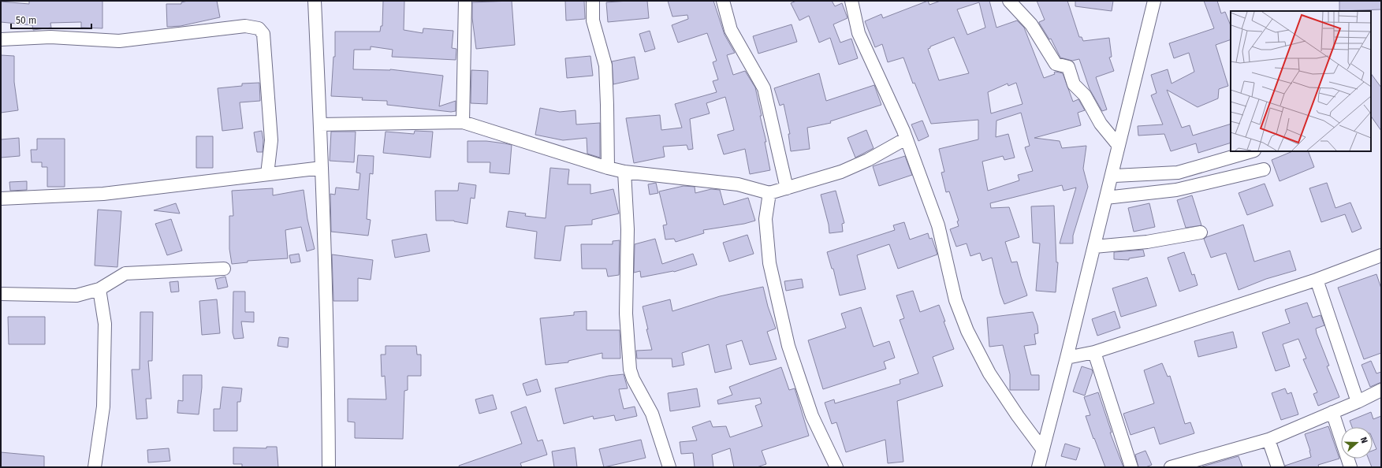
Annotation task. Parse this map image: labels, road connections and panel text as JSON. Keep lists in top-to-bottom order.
{
  "scale_bar": "50 m",
  "north": "right"
}
